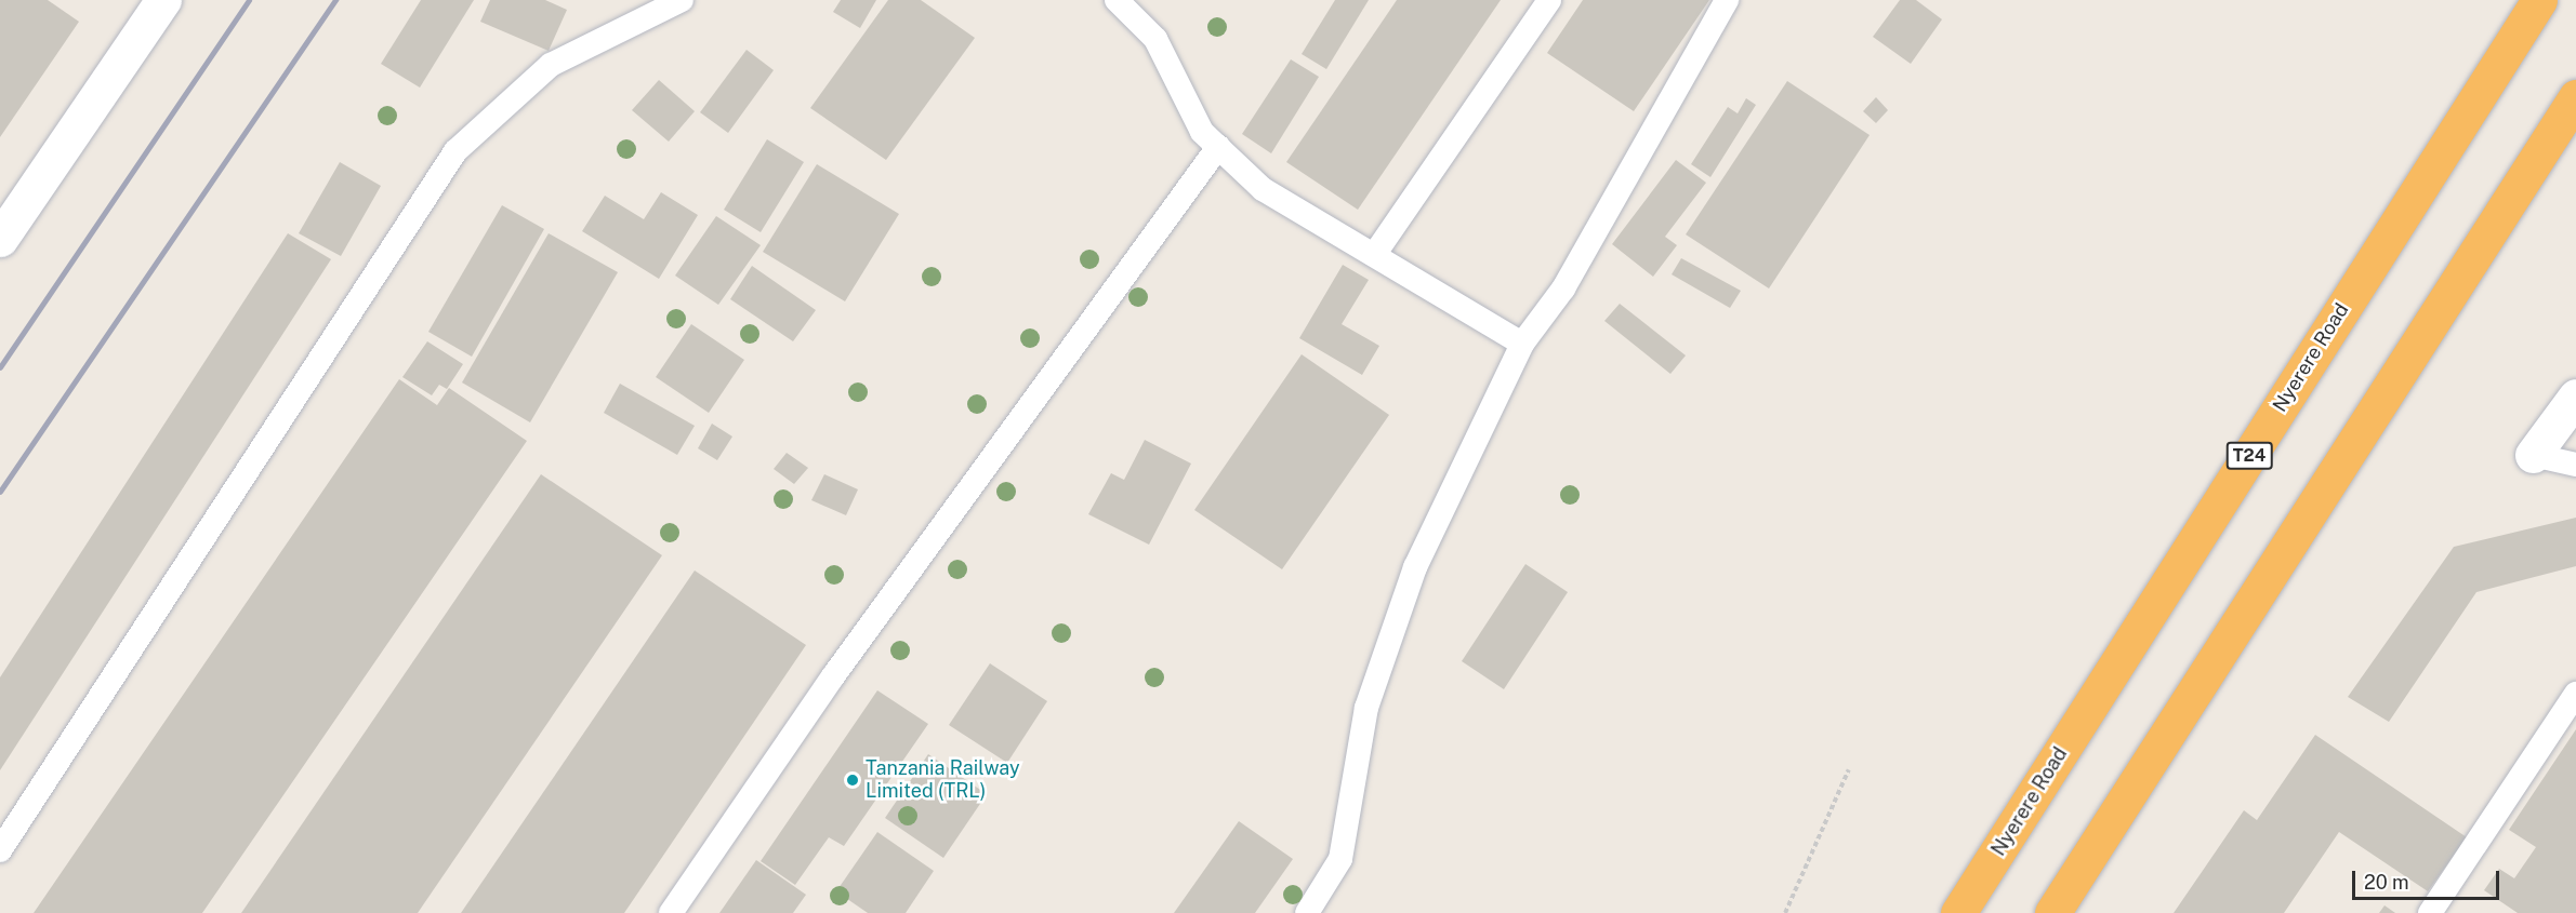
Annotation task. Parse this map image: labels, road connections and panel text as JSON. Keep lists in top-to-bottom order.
{
  "streets": {
    "highway": ["Nyerere Road", "T24"]
  },
  "places": ["Tanzania Railway Limited (TRL)"],
  "scale_bar": "20 m"
}
